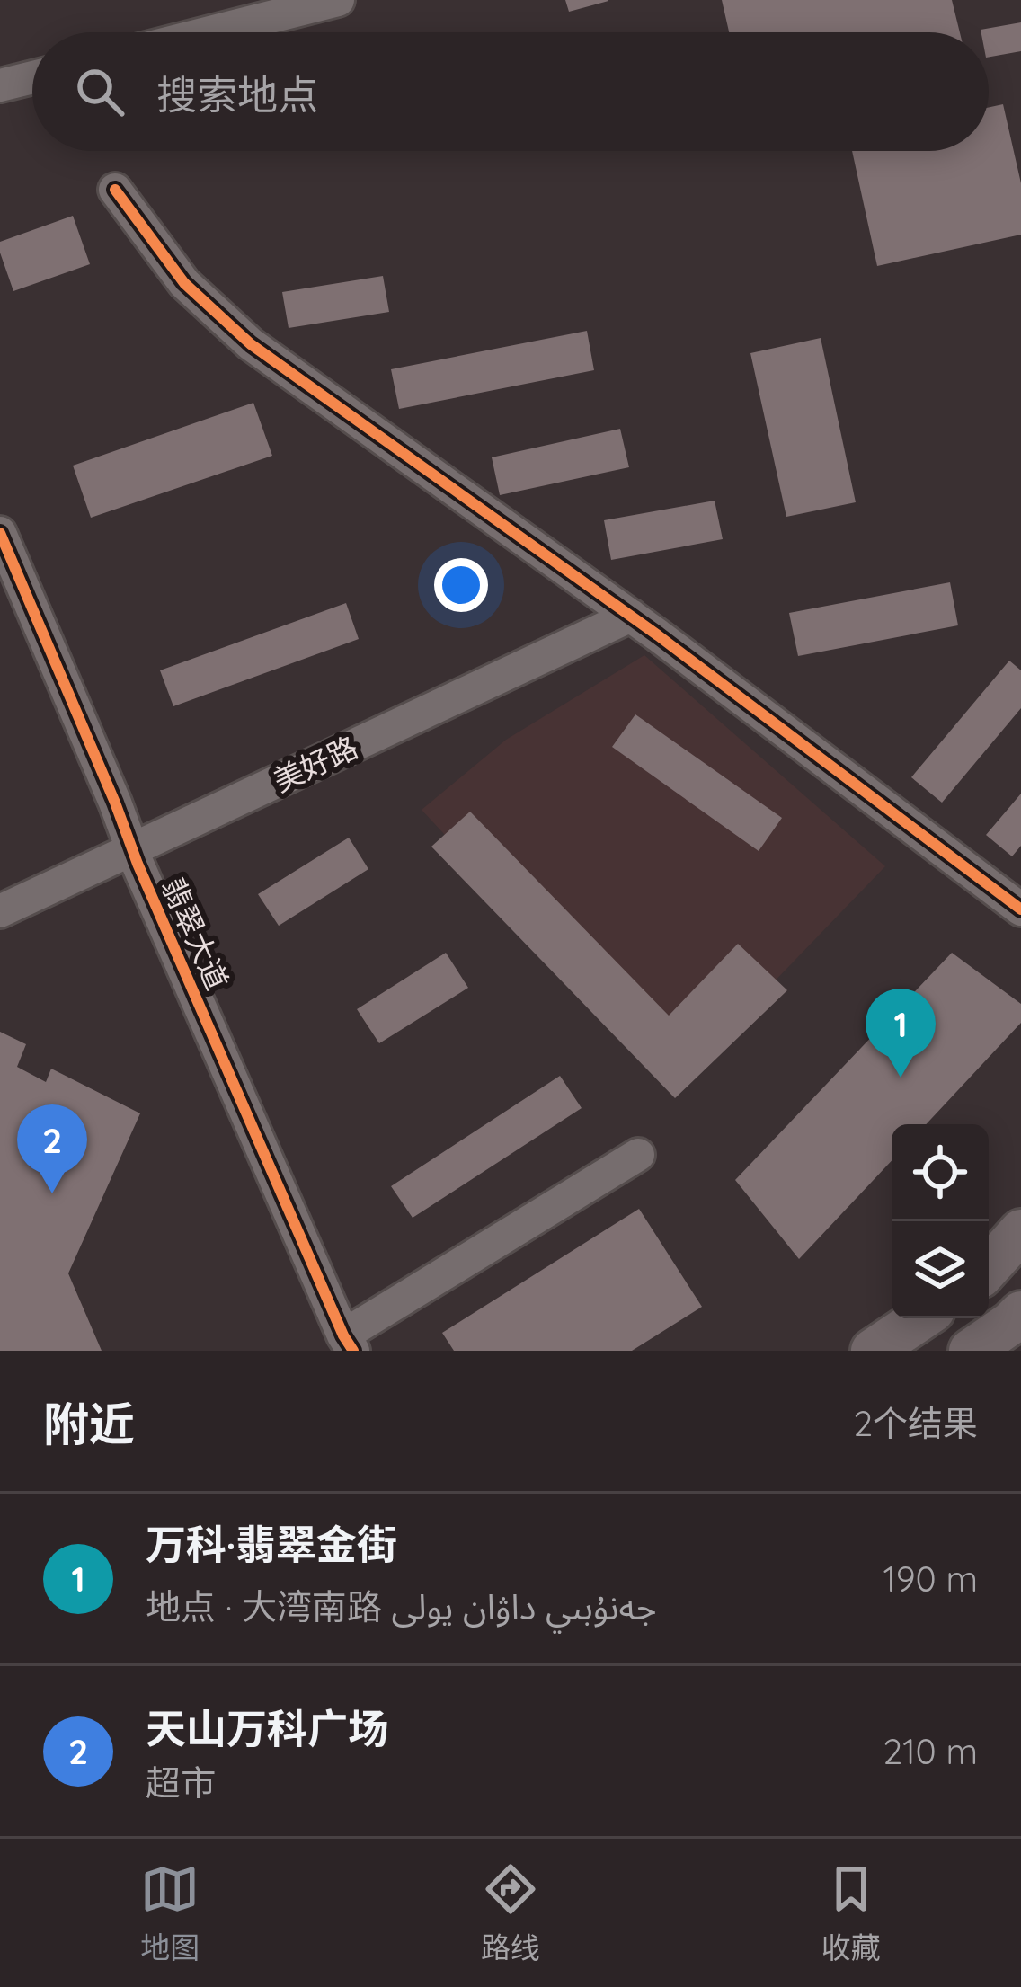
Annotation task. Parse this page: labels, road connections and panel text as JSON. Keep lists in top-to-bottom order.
{
  "streets": {
    "street": ["美好路", "翡翠大道"]
  },
  "crossings": [
    ["美好路", "翡翠大道"]
  ],
  "page": {
    "search": "搜索地点",
    "pins": ["1", "2"],
    "heading": ["附近", "2个结果"],
    "list": [
      {
        "mark": "1",
        "name": "万科·翡翠金街",
        "note": "地点 · 大湾南路 جەنۇبىي داۋان يولى",
        "value": "190 m"
      },
      {
        "mark": "2",
        "name": "天山万科广场",
        "note": "超市",
        "value": "210 m"
      }
    ],
    "nav": ["地图", "路线", "收藏"]
  }
}
